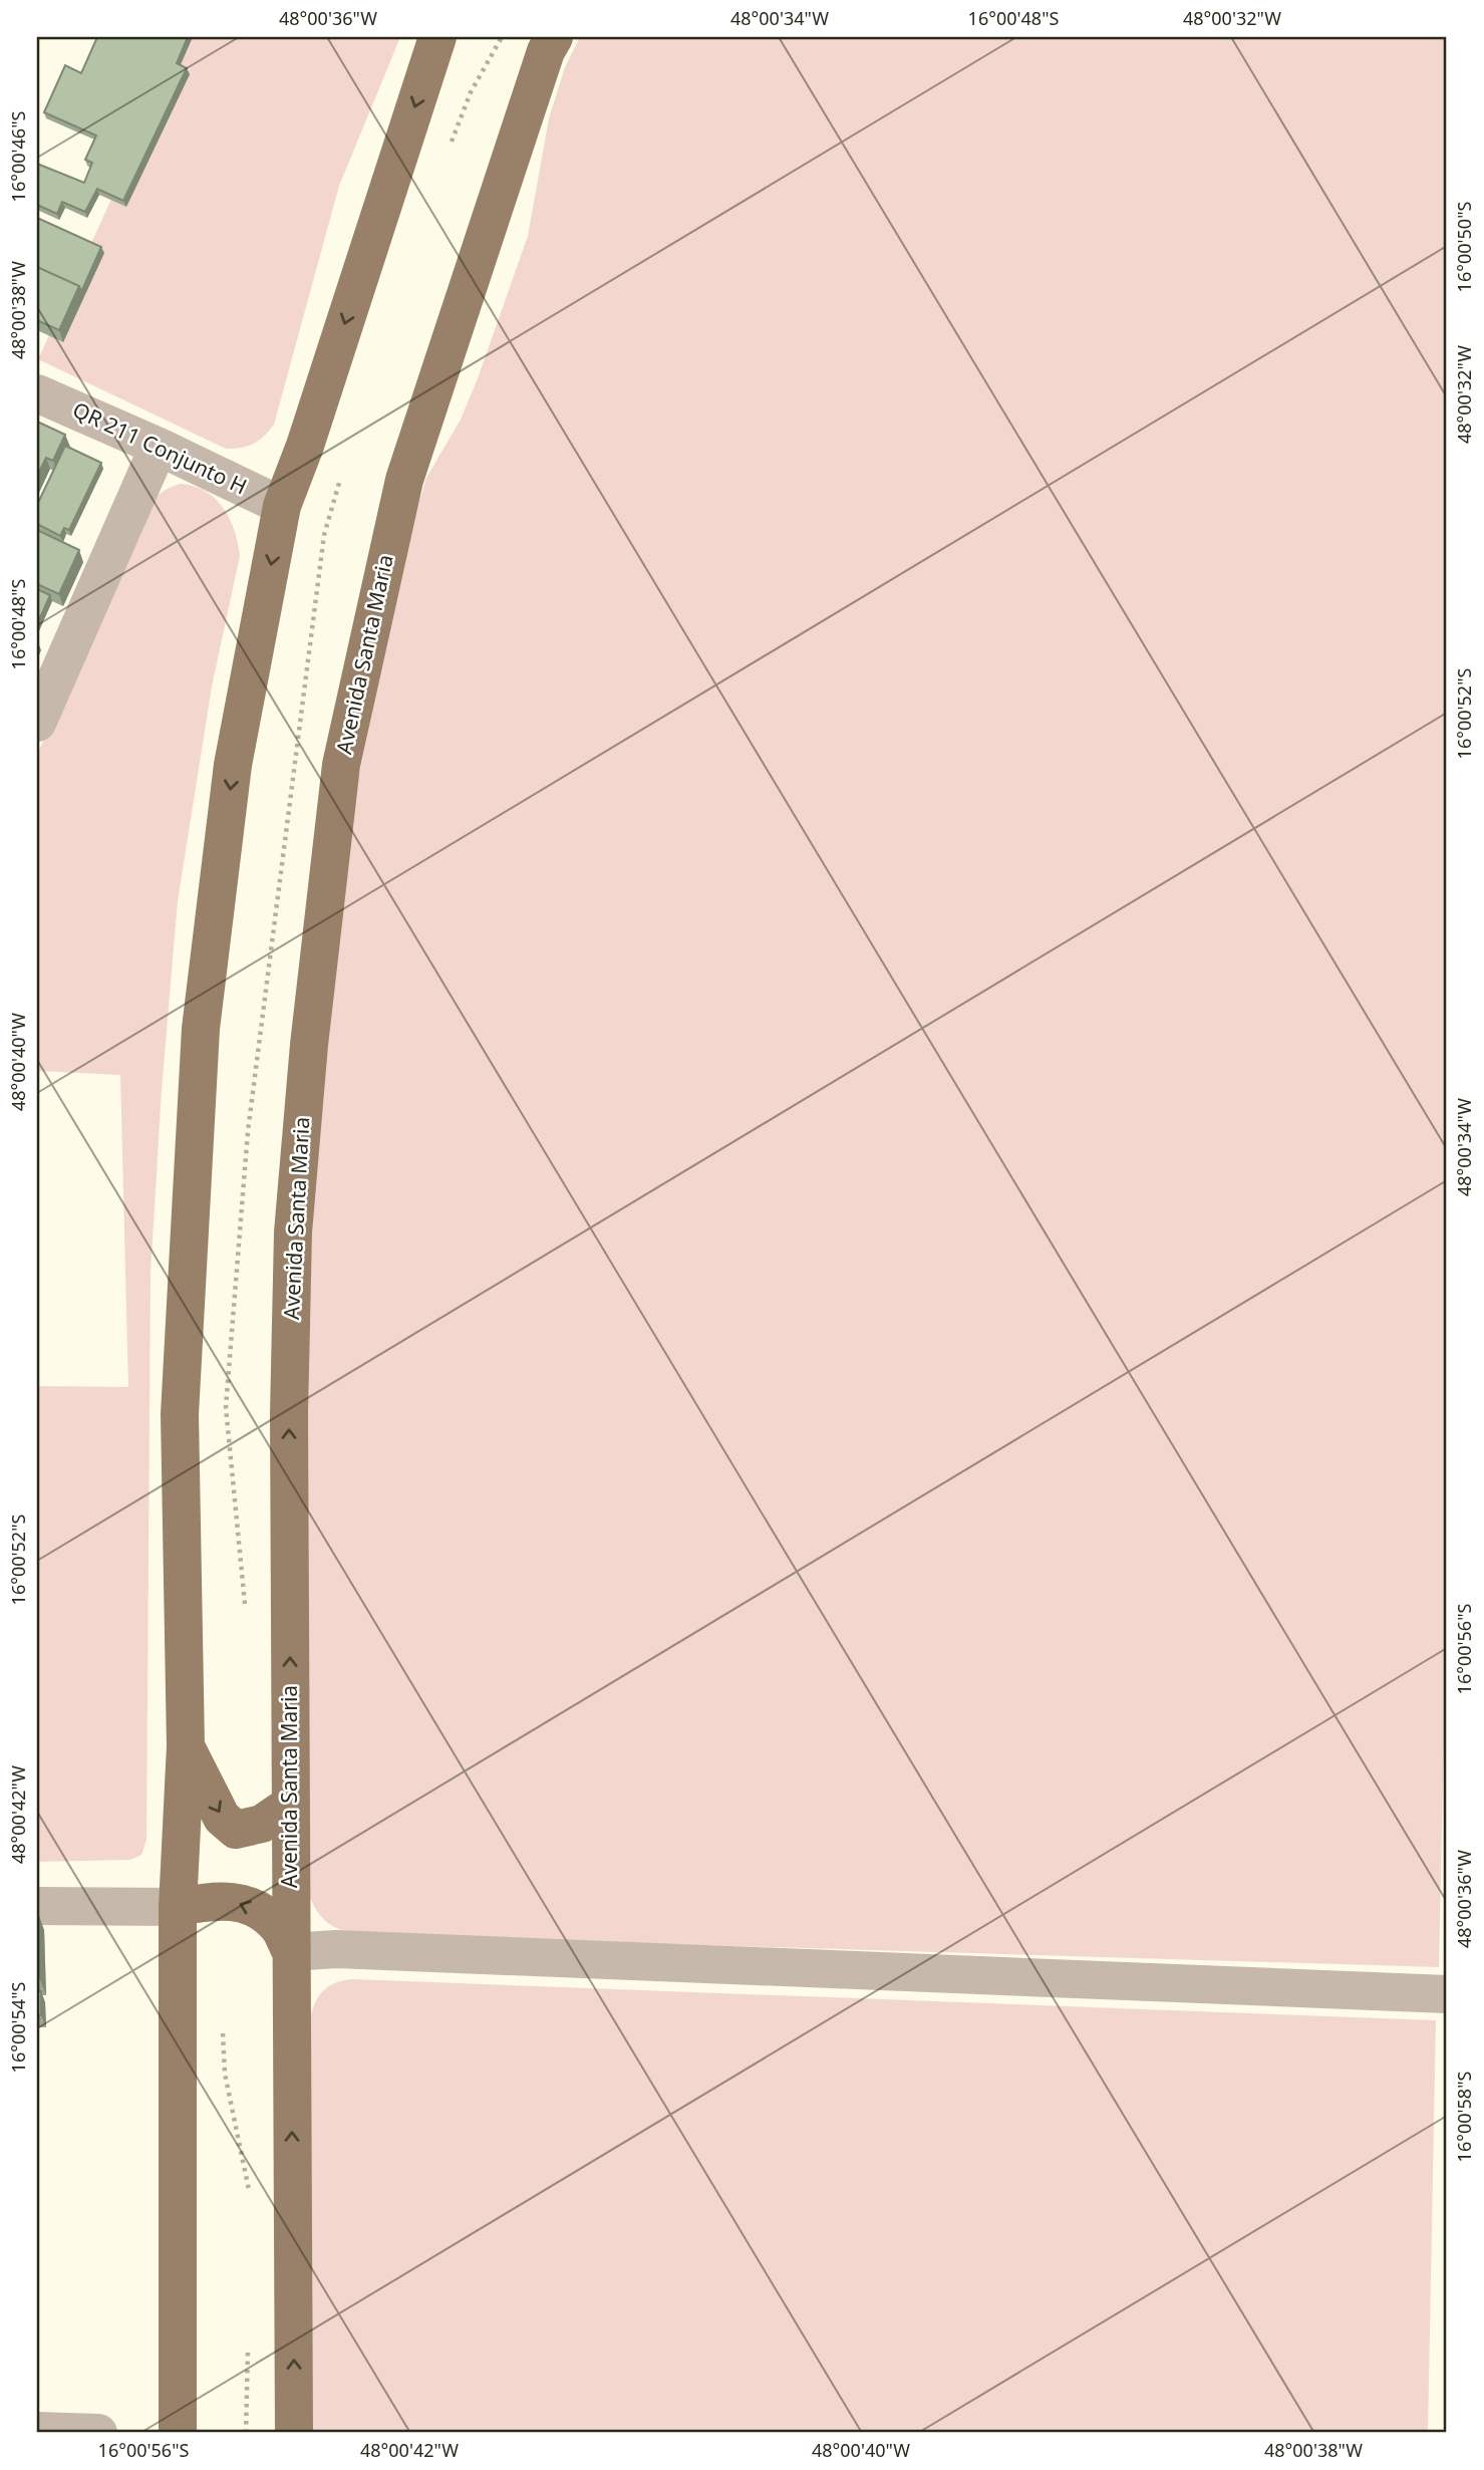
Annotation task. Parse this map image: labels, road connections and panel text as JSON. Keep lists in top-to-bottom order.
{
  "streets": {
    "main road": ["Avenida Santa Maria"],
    "street": ["QR 211 Conjunto H"]
  },
  "coordinates": [
    "48°00'36\"W",
    "48°00'34\"W",
    "16°00'48\"S",
    "48°00'32\"W",
    "16°00'46\"S",
    "16°00'50\"S",
    "48°00'38\"W",
    "16°00'52\"S",
    "48°00'40\"W",
    "16°00'56\"S",
    "48°00'42\"W",
    "16°00'54\"S",
    "16°00'58\"S"
  ]
}
